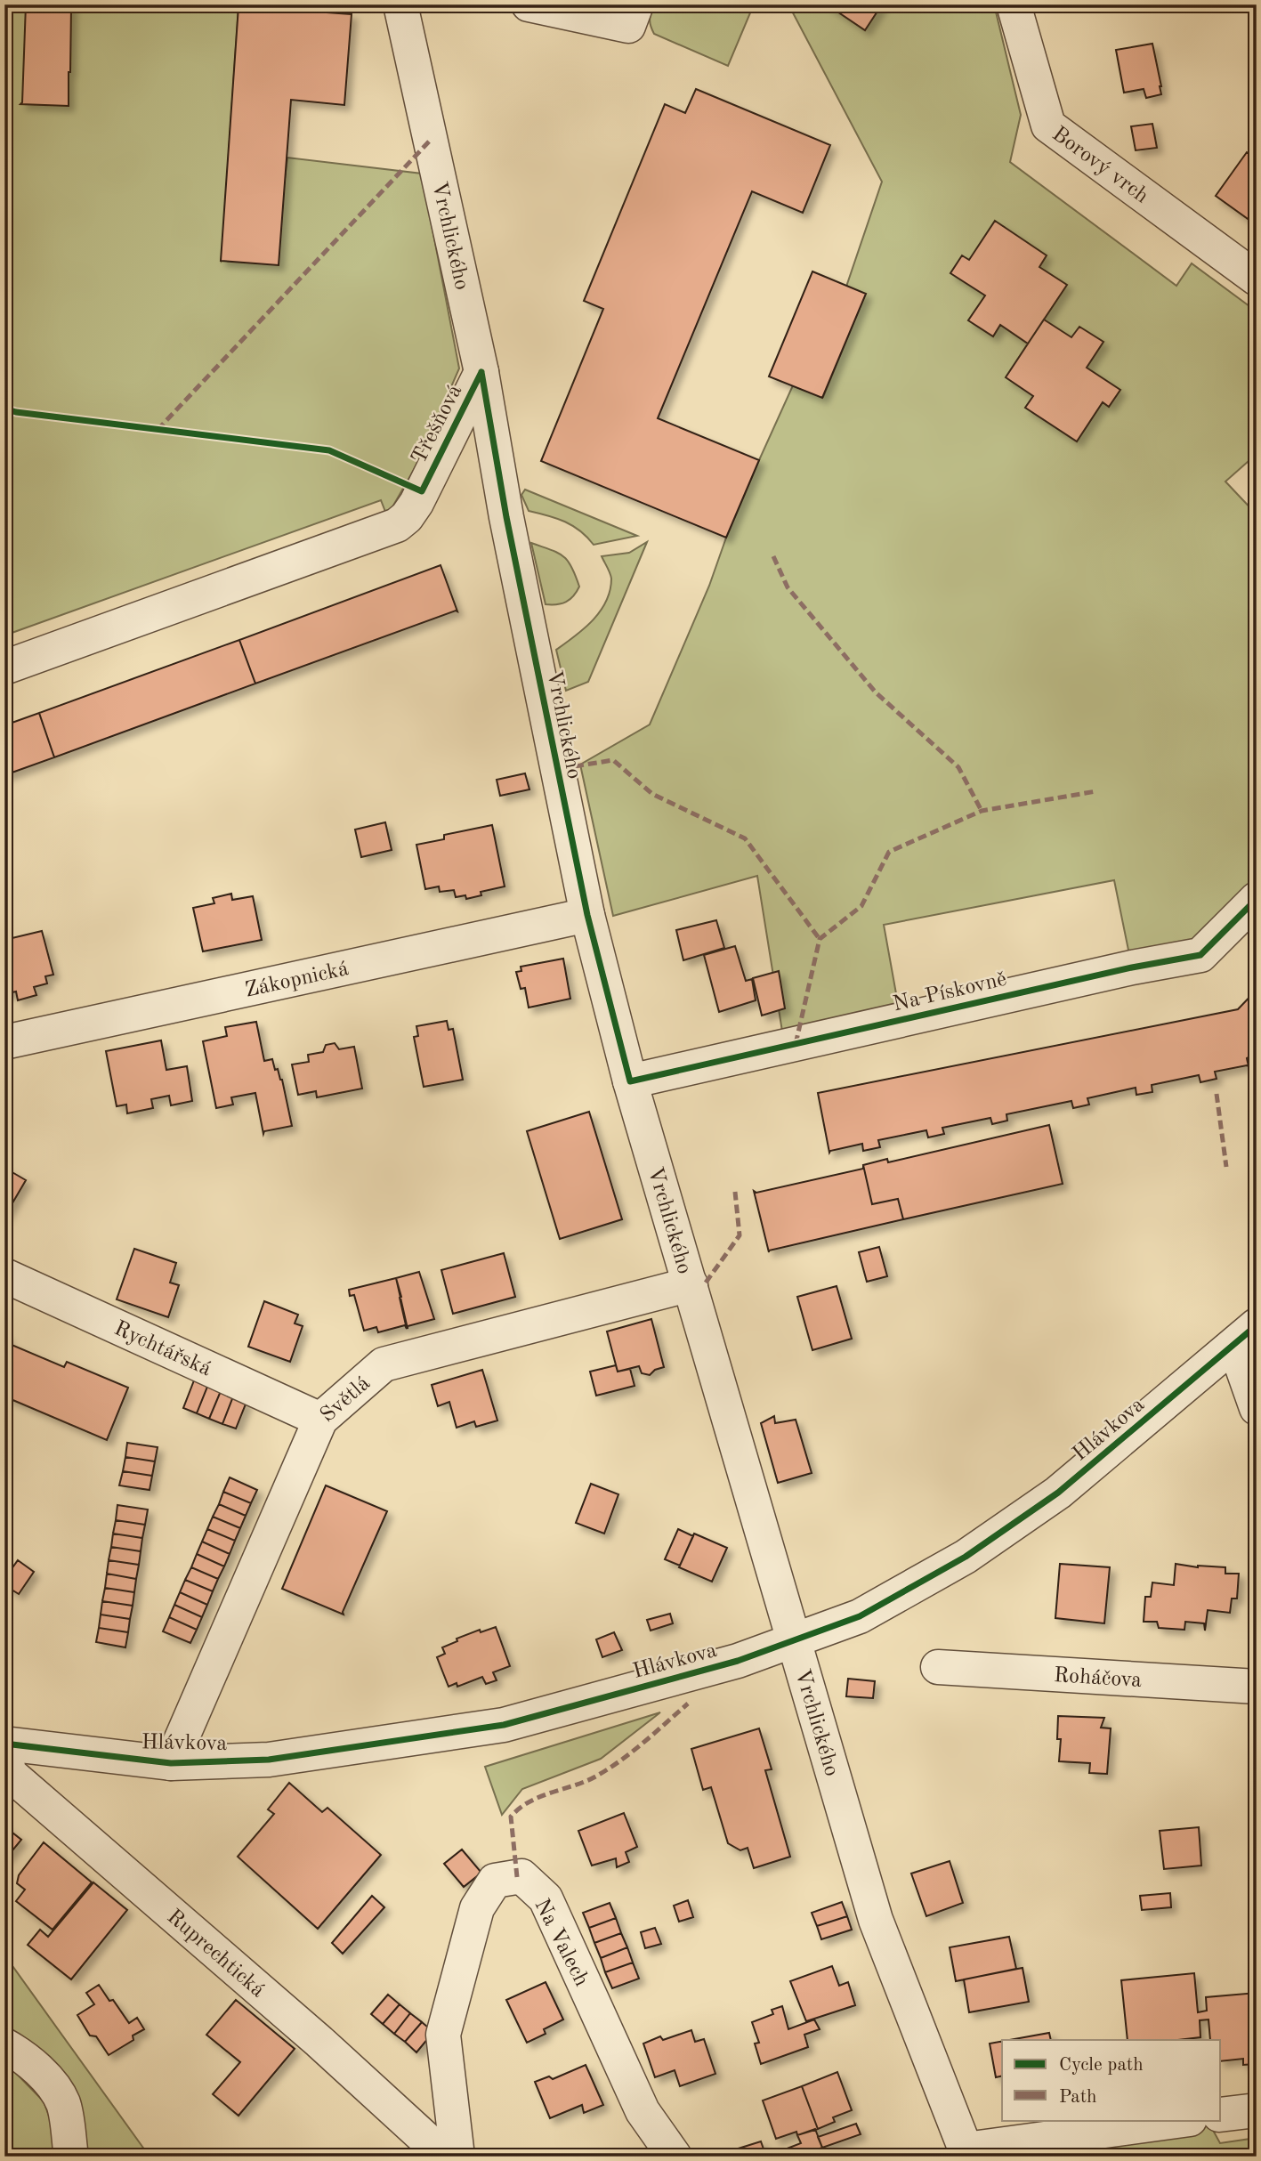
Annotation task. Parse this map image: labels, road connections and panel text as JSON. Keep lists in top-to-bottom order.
{
  "streets": {
    "street": [
      "Borový vrch",
      "Vrchlického",
      "Třešňová",
      "Zákopnická",
      "Na Pískovně",
      "Rychtářská",
      "Světlá",
      "Hlávkova",
      "Roháčova",
      "Na Valech",
      "Ruprechtická"
    ]
  },
  "crossings": [
    ["Vrchlického", "Třešňová"],
    ["Vrchlického", "Zákopnická"],
    ["Vrchlického", "Na Pískovně"],
    ["Vrchlického", "Světlá"],
    ["Vrchlického", "Hlávkova"],
    ["Rychtářská", "Světlá"],
    ["Světlá", "Hlávkova"],
    ["Hlávkova", "Ruprechtická"]
  ],
  "legend": ["Cycle path", "Path"]
}
